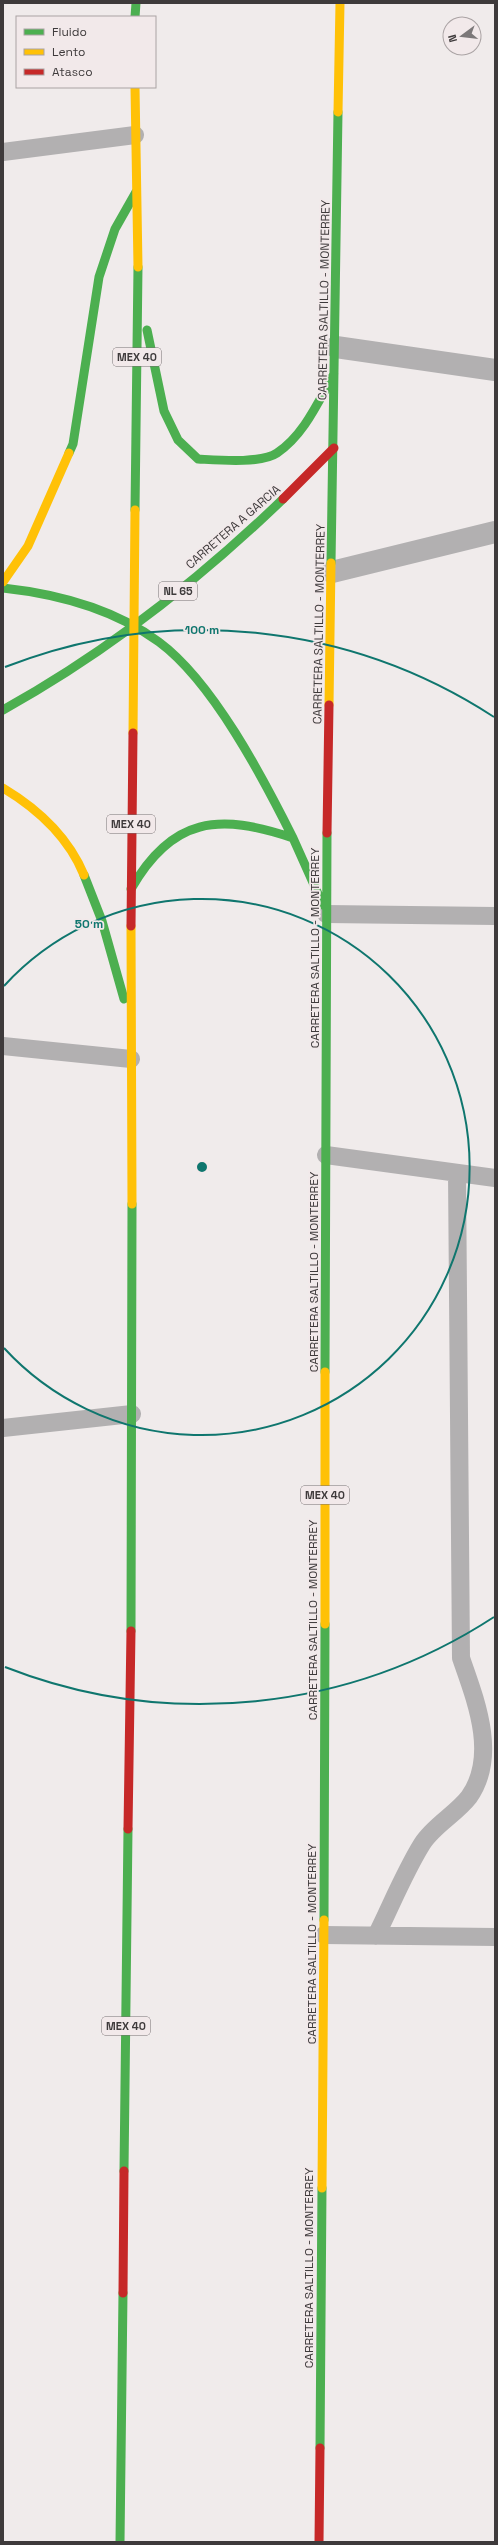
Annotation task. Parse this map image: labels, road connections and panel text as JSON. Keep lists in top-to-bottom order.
{
  "streets": {
    "main road": [
      "CARRETERA SALTILLO - MONTERREY",
      "MEX 40",
      "CARRETERA A GARCIA",
      "NL 65"
    ]
  },
  "crossings": [
    ["CARRETERA SALTILLO - MONTERREY", "CARRETERA A GARCIA"],
    ["MEX 40", "CARRETERA A GARCIA"]
  ],
  "legend": ["Fluido", "Lento", "Atasco"],
  "north": "left",
  "rings": ["100 m", "50 m"]
}
